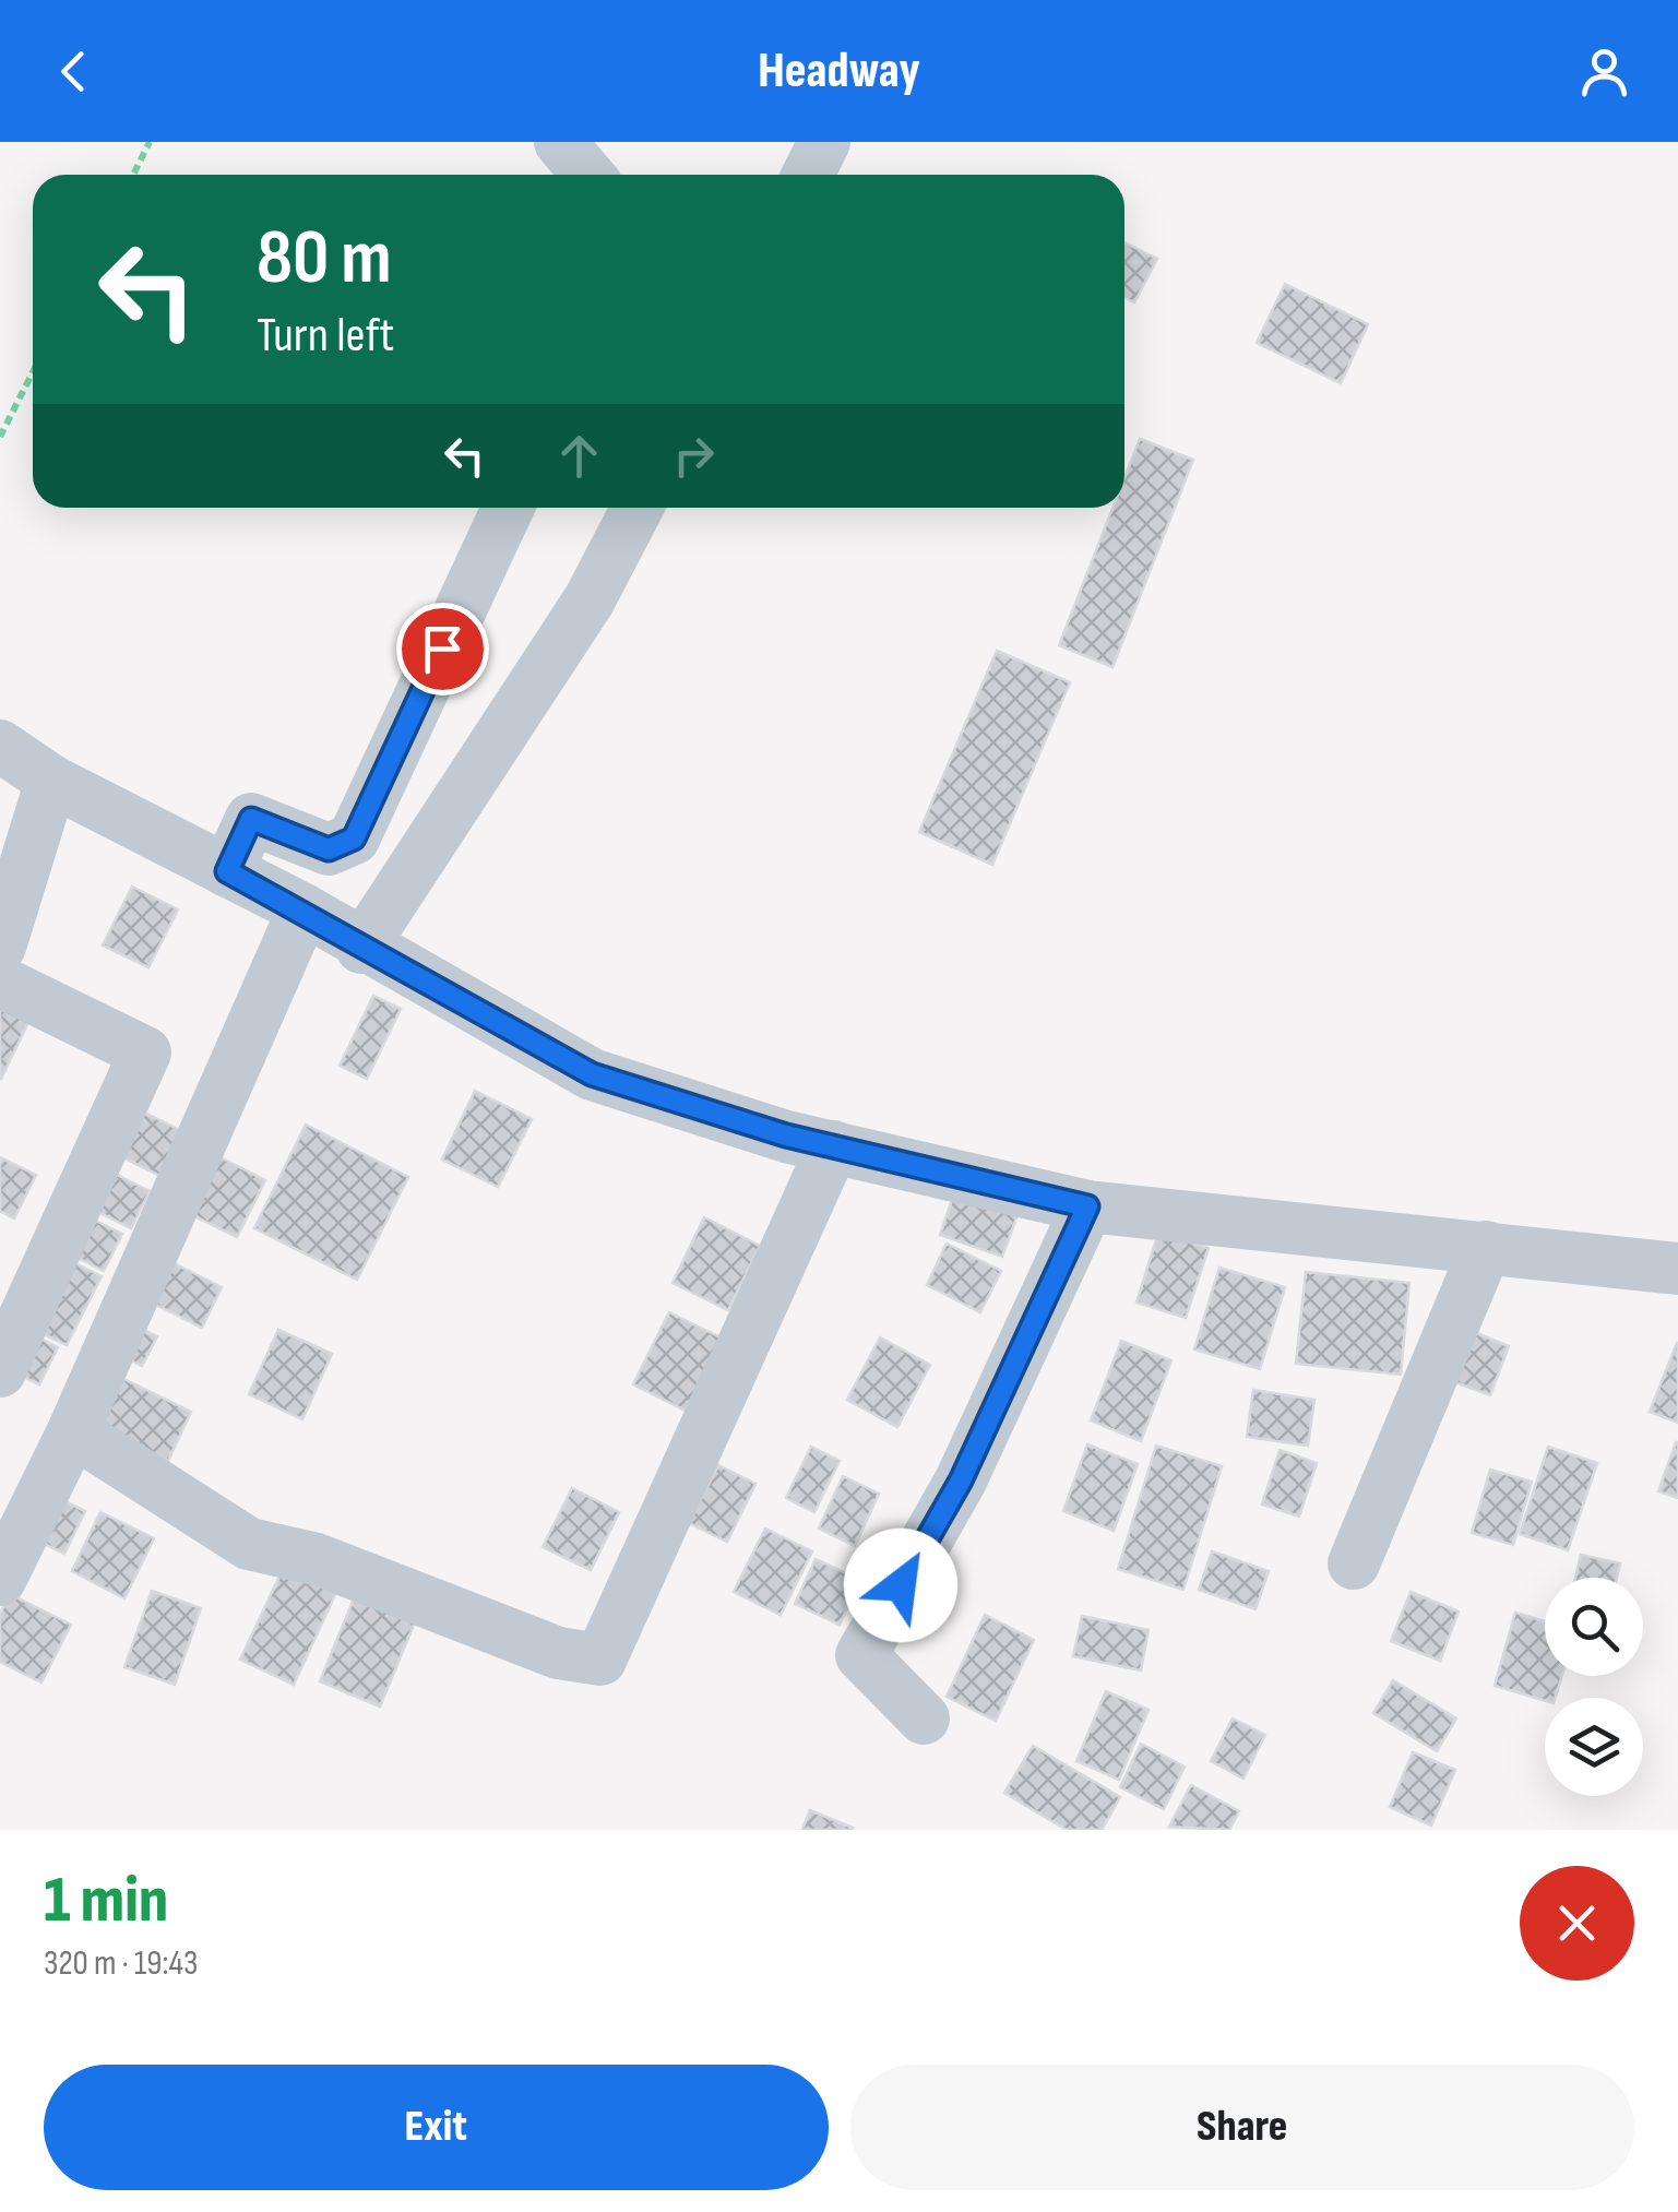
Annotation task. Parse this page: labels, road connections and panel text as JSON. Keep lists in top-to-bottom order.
{
  "page": {
    "header": "Headway",
    "turn": ["80 m", "Turn left"],
    "heading": ["1 min", "320 m · 19:43"],
    "buttons": ["Exit", "Share"]
  }
}
